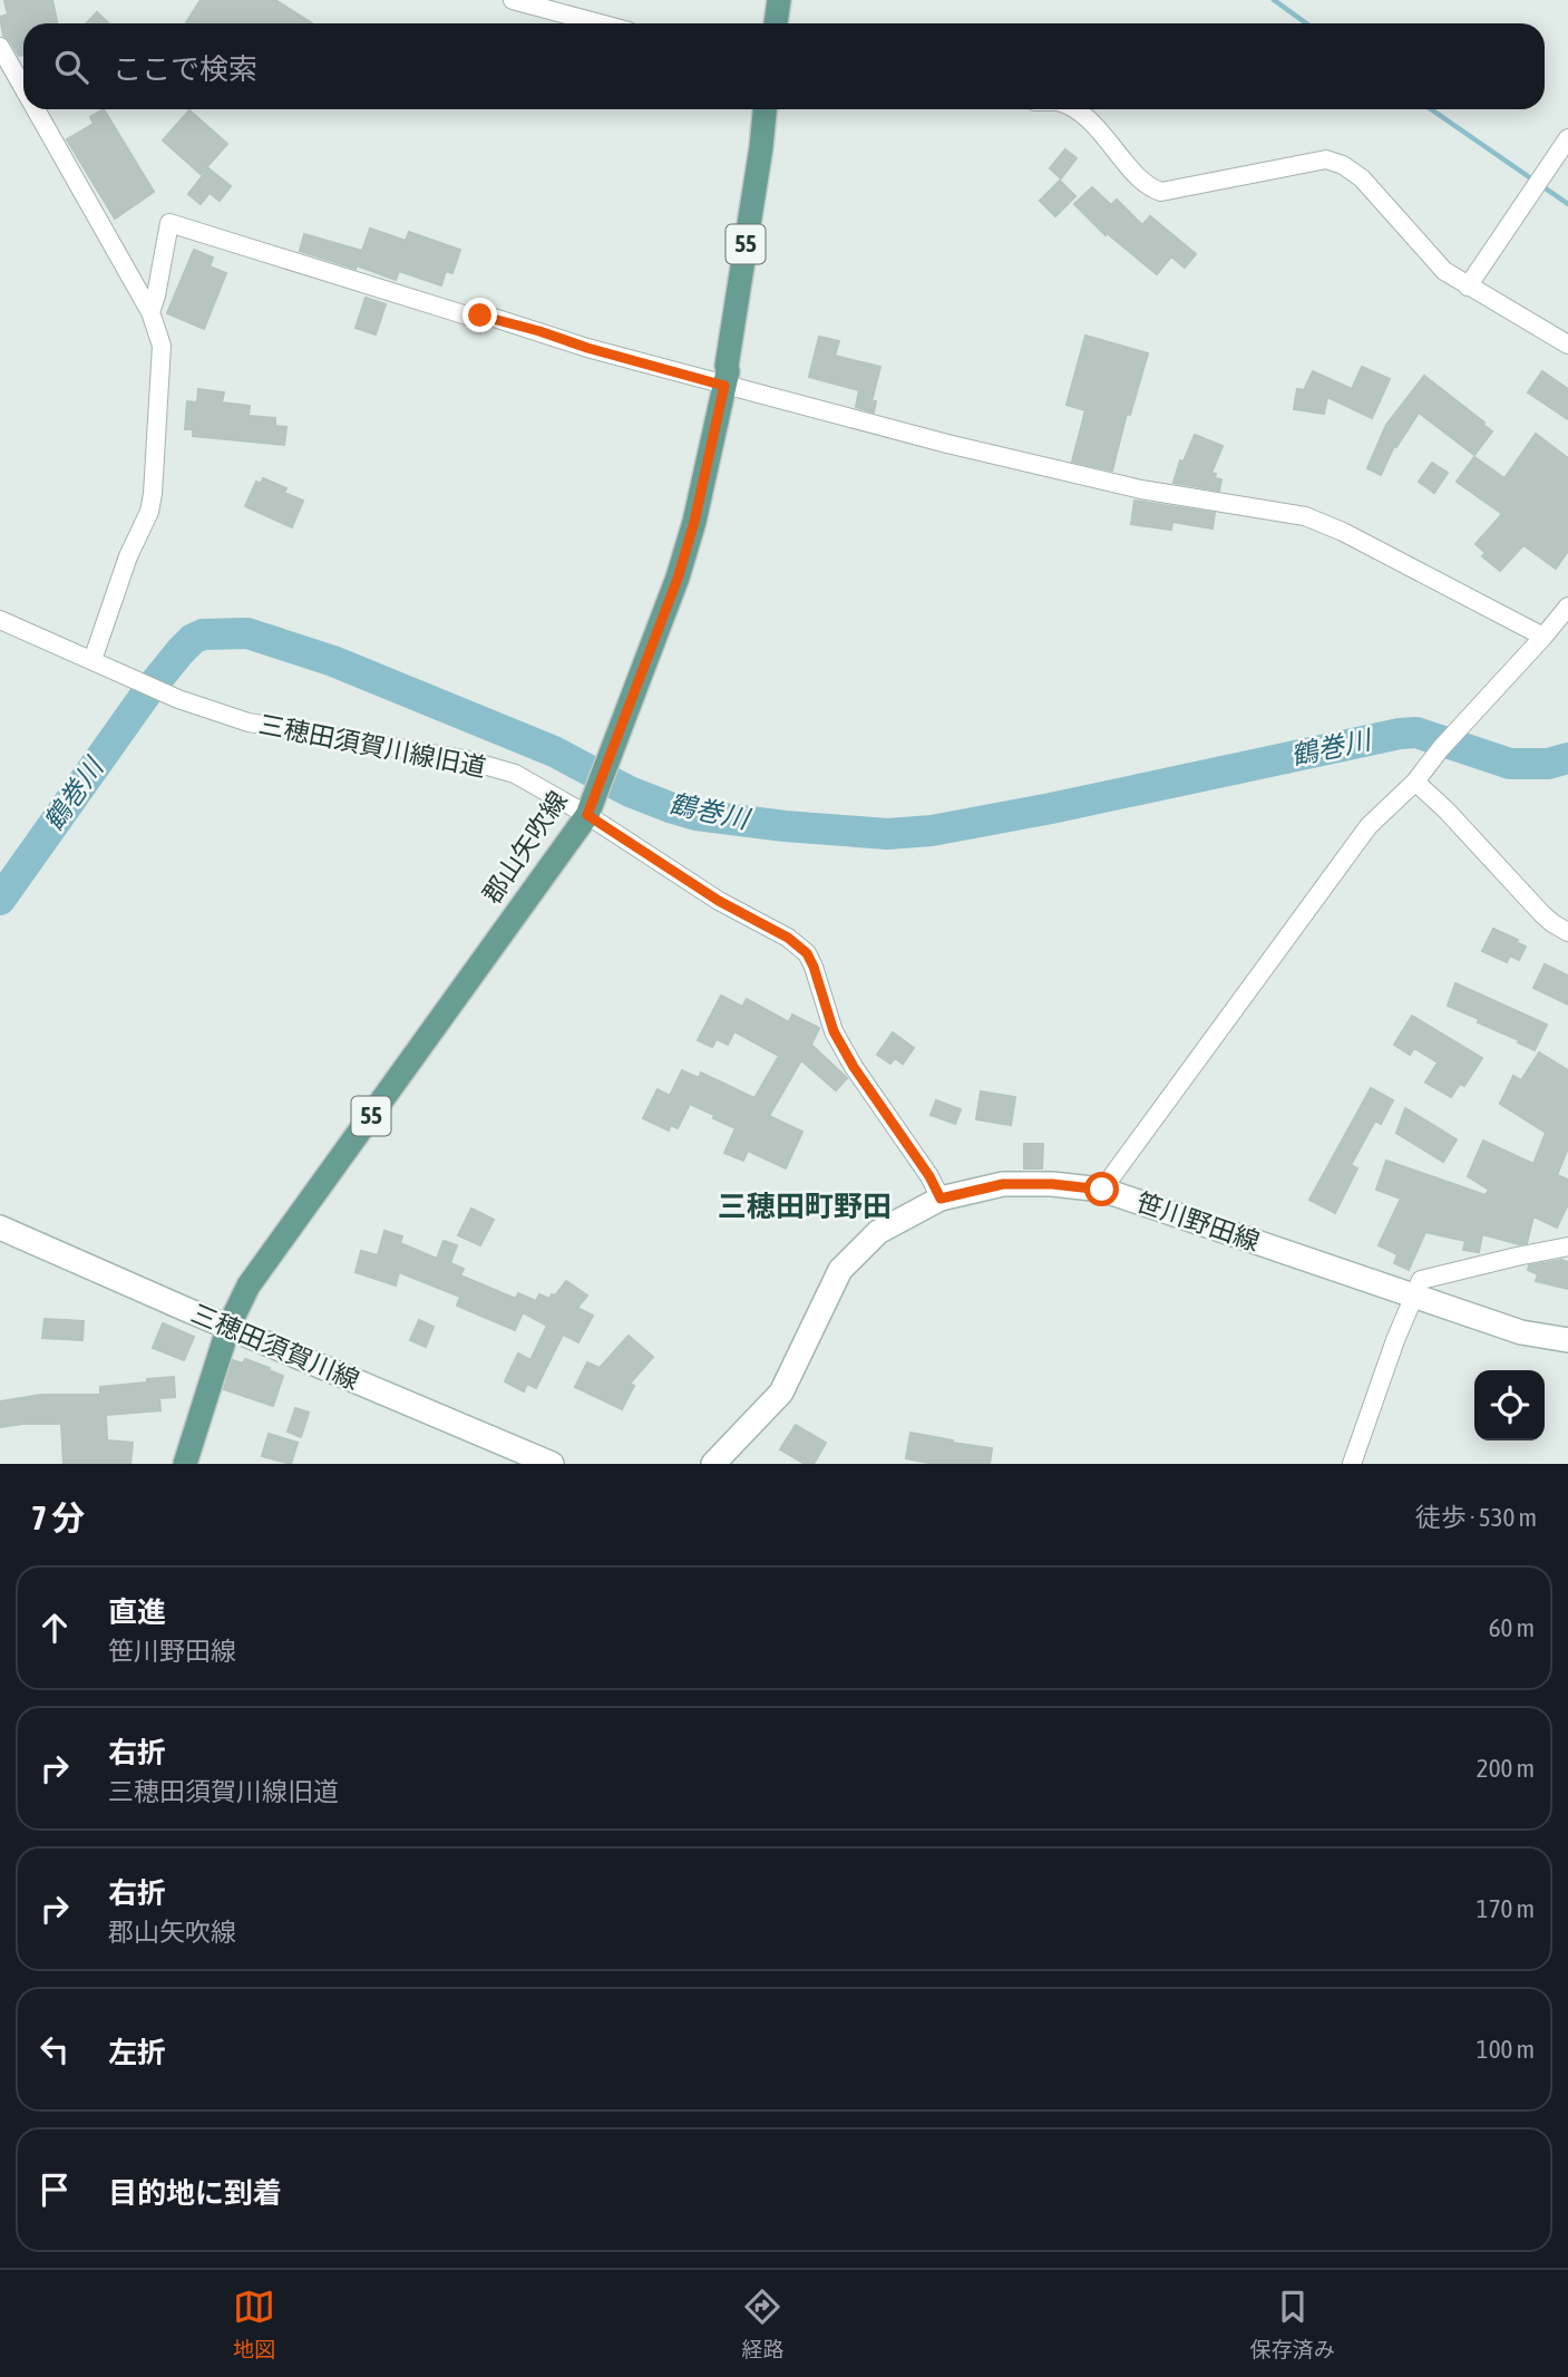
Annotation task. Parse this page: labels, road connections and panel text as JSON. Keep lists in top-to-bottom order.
{
  "streets": {
    "main road": ["55", "郡山矢吹線"],
    "street": ["三穂田須賀川線旧道", "笹川野田線", "三穂田須賀川線"]
  },
  "crossings": [
    ["三穂田須賀川線旧道", "郡山矢吹線"],
    ["三穂田須賀川線旧道", "笹川野田線"],
    ["郡山矢吹線", "三穂田須賀川線"]
  ],
  "districts": ["三穂田町野田"],
  "water": ["鶴巻川"],
  "page": {
    "search": "ここで検索",
    "heading": ["7 分", "徒歩 · 530 m"],
    "list": [
      ["直進", "笹川野田線", "60 m"],
      ["右折", "三穂田須賀川線旧道", "200 m"],
      ["右折", "郡山矢吹線", "170 m"],
      ["左折", "100 m"],
      "目的地に到着"
    ],
    "nav": ["地図", "経路", "保存済み"]
  }
}
